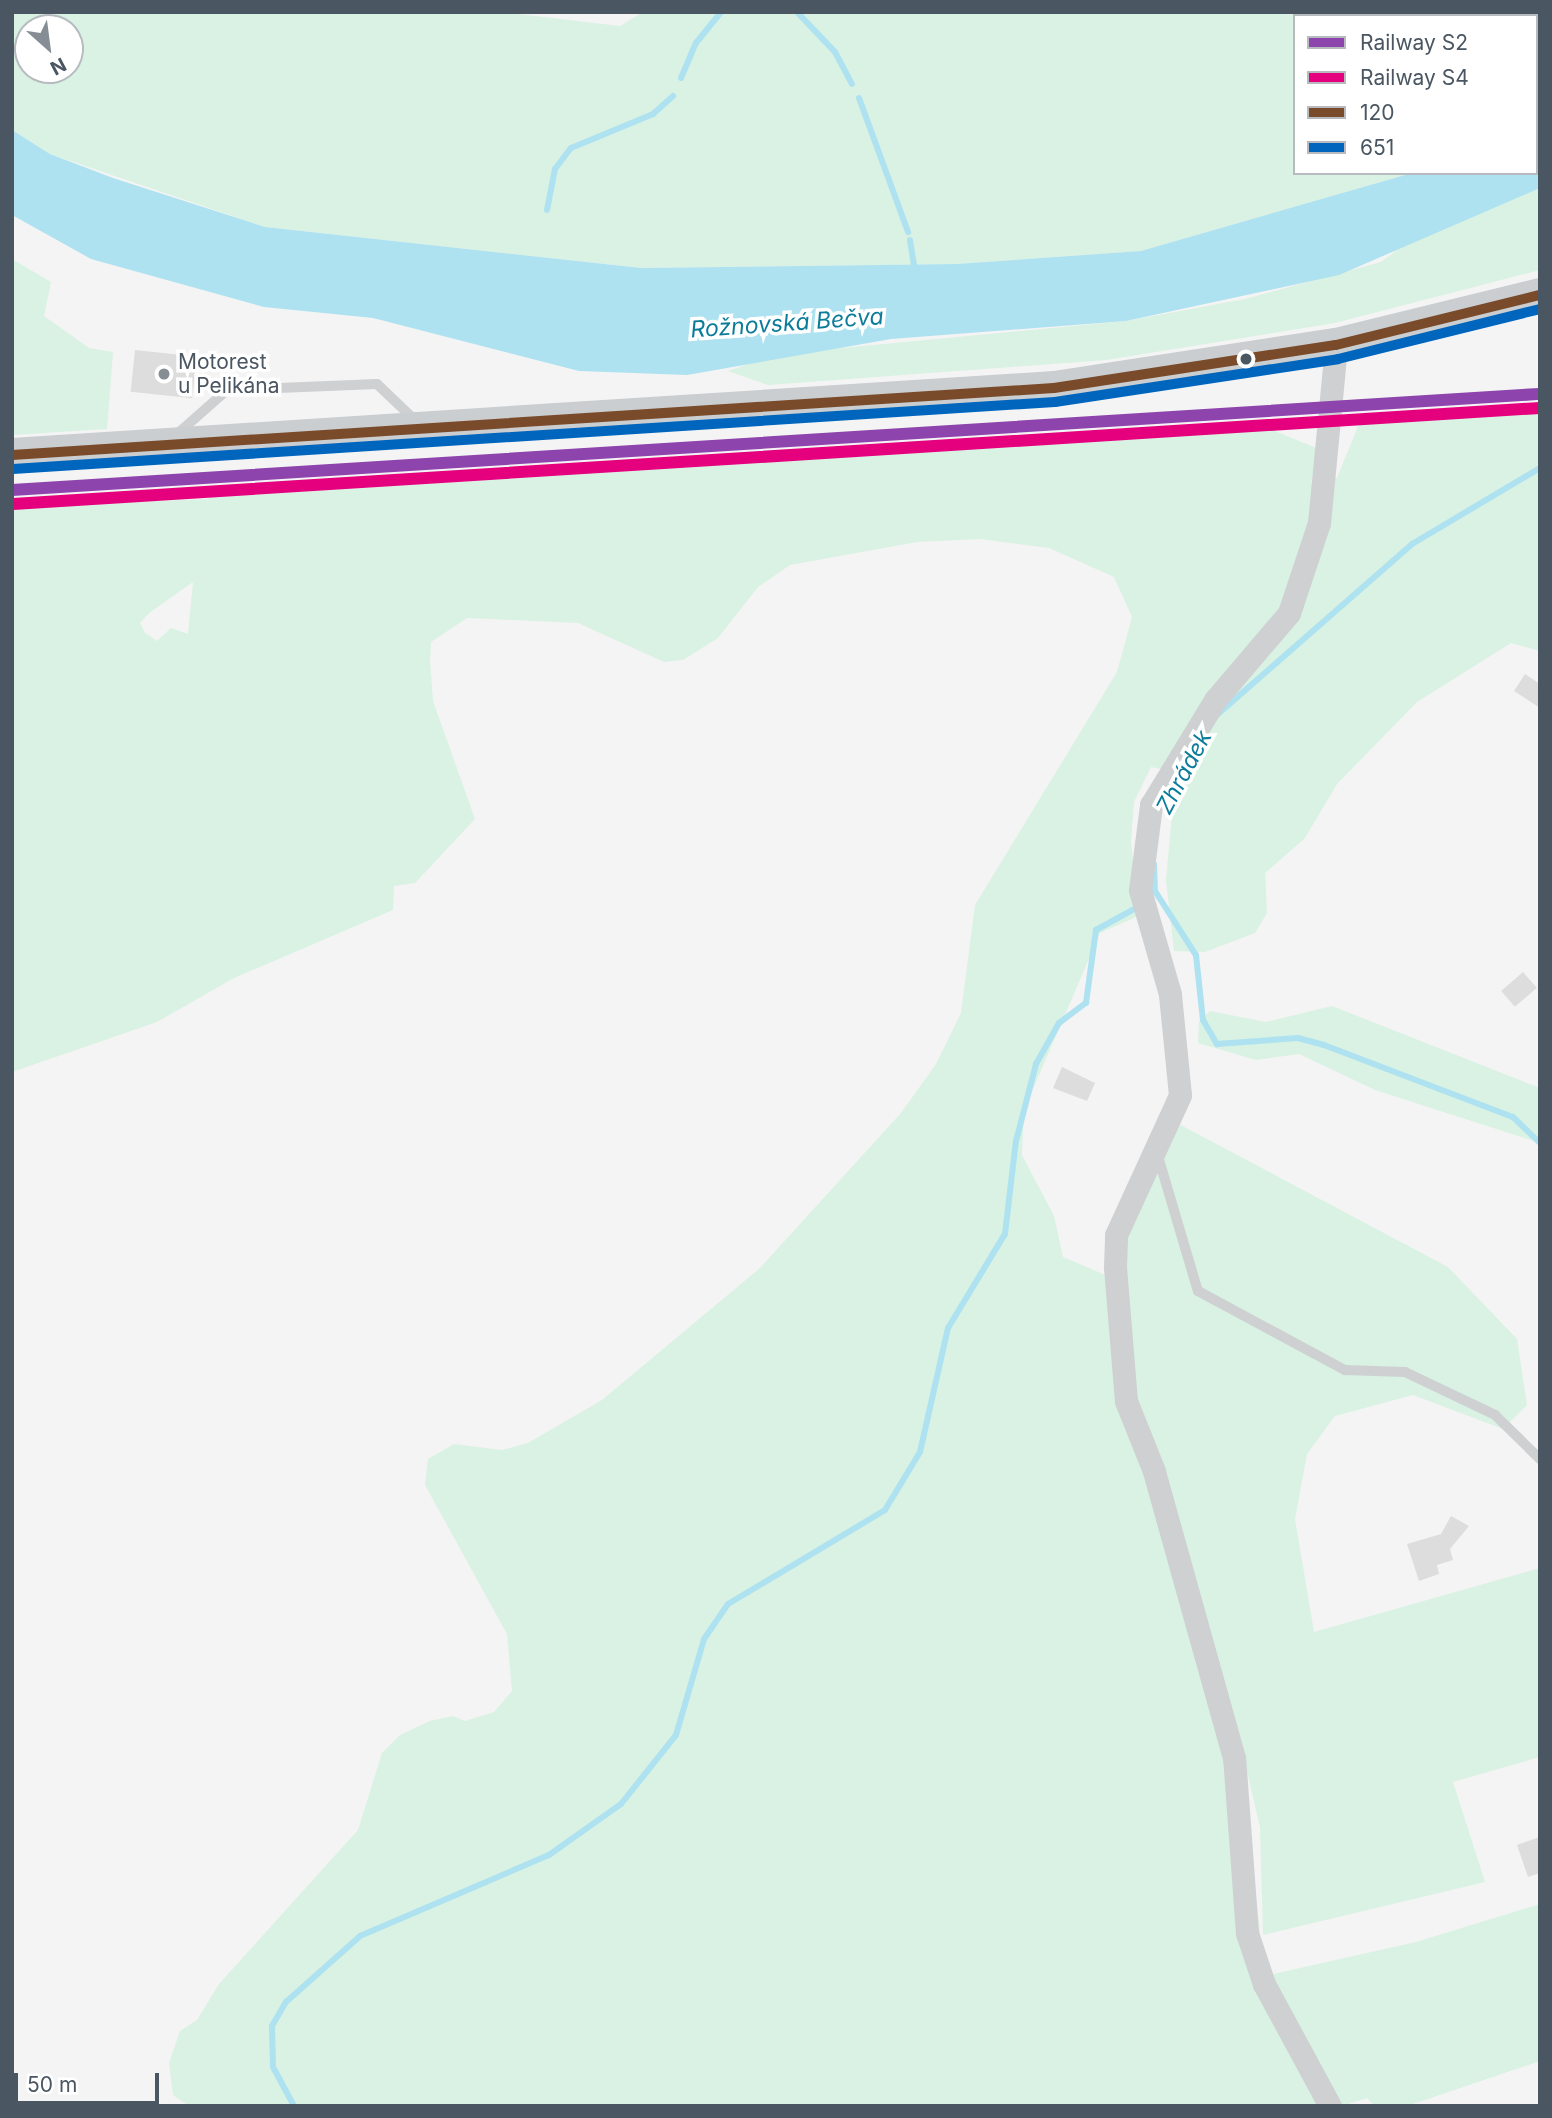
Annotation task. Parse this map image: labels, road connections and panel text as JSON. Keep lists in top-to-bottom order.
{
  "water": ["Rožnovská Bečva", "Zhrádek"],
  "places": ["Motorest u Pelikána"],
  "lines": [
    "transit line 120",
    "transit line 651",
    "rail line S2",
    "rail line S4"
  ],
  "legend": [
    "Railway S2",
    "Railway S4",
    "120",
    "651"
  ],
  "scale_bar": "50 m",
  "north": "bottom right"
}
